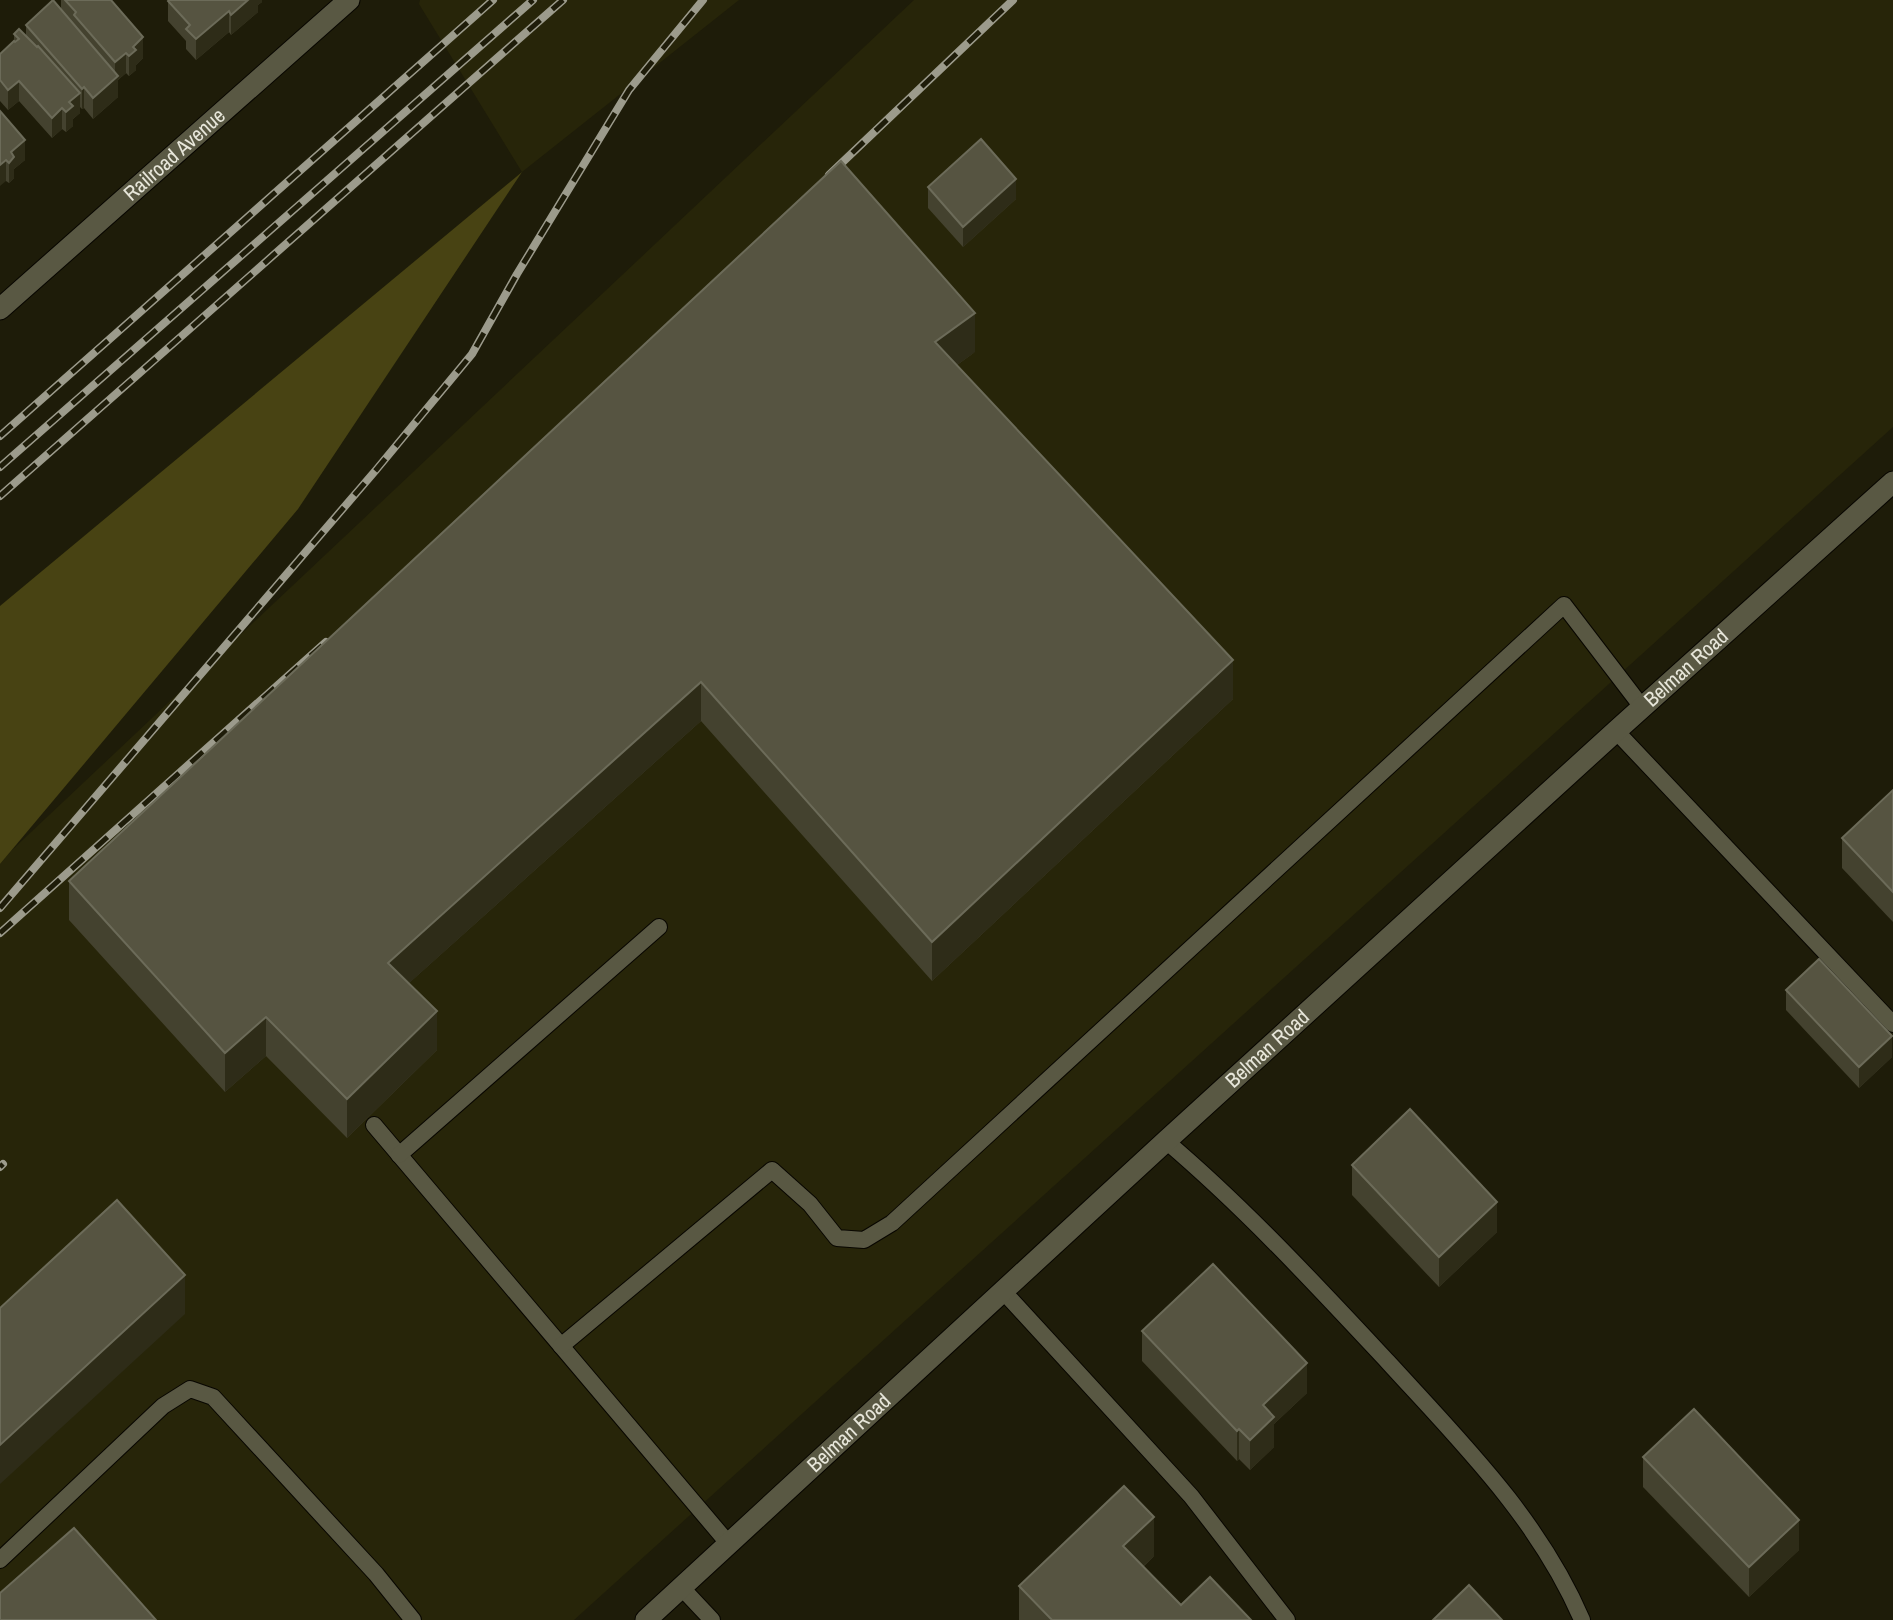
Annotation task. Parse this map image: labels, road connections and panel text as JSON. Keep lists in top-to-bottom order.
{
  "streets": {
    "street": ["Railroad Avenue", "Belman Road"]
  }
}
